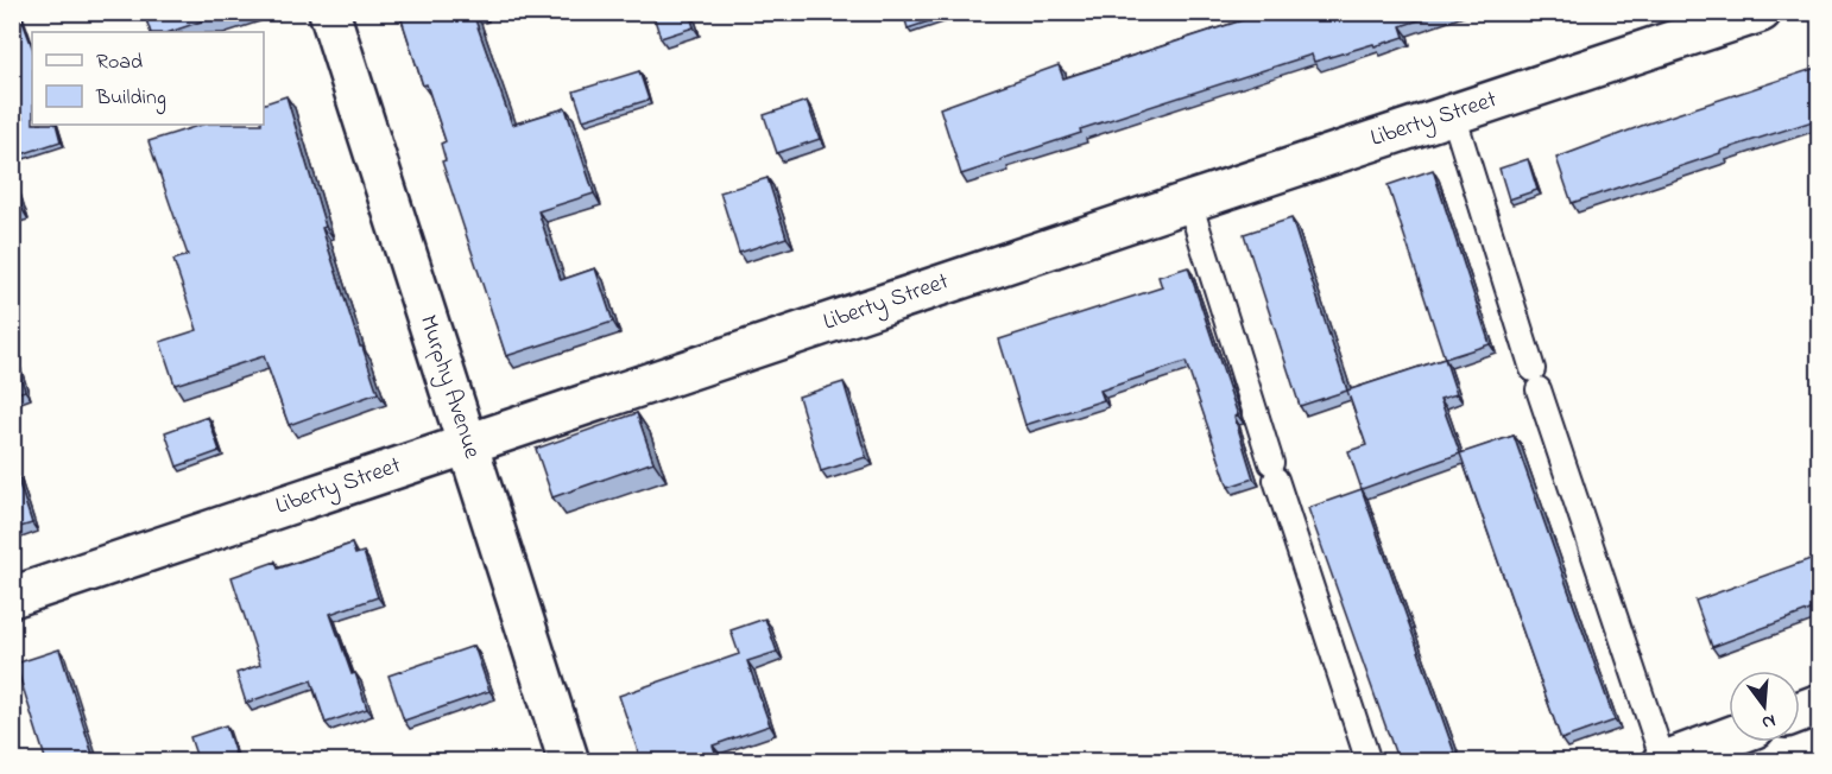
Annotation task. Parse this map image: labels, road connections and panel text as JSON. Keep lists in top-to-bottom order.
{
  "streets": {
    "street": ["Liberty Street", "Murphy Avenue"]
  },
  "crossings": [
    ["Liberty Street", "Murphy Avenue"]
  ],
  "legend": ["Road", "Building"],
  "north": "bottom"
}
